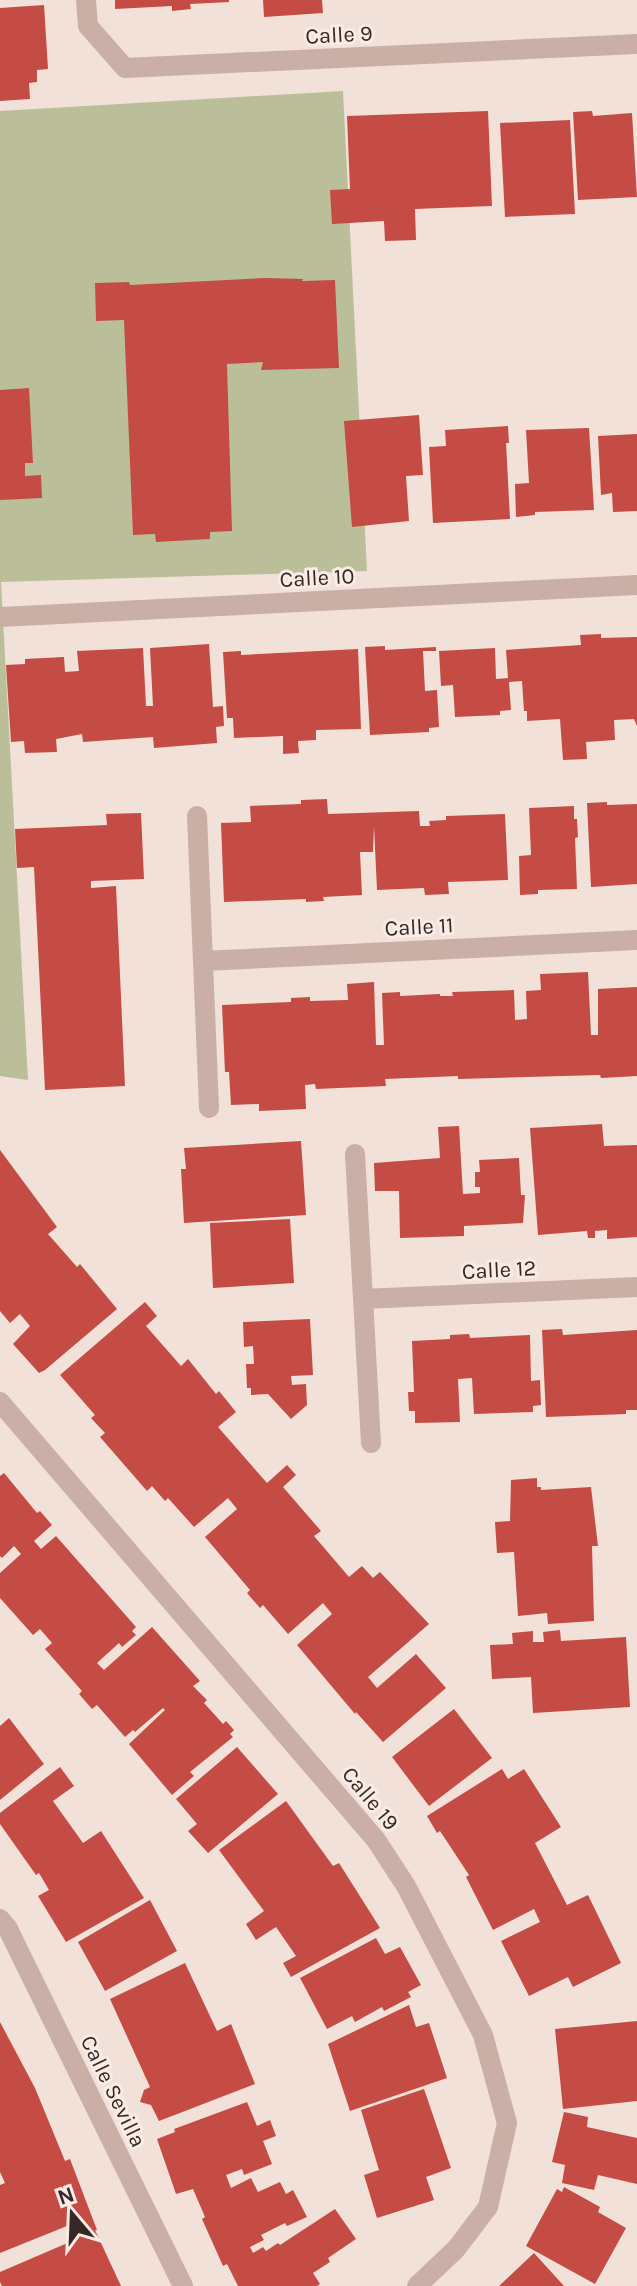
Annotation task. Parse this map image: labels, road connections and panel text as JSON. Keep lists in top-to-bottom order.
{
  "streets": {
    "street": [
      "Calle 9",
      "Calle 10",
      "Calle 11",
      "Calle 12",
      "Calle 19",
      "Calle Sevilla"
    ]
  },
  "north": "top"
}
